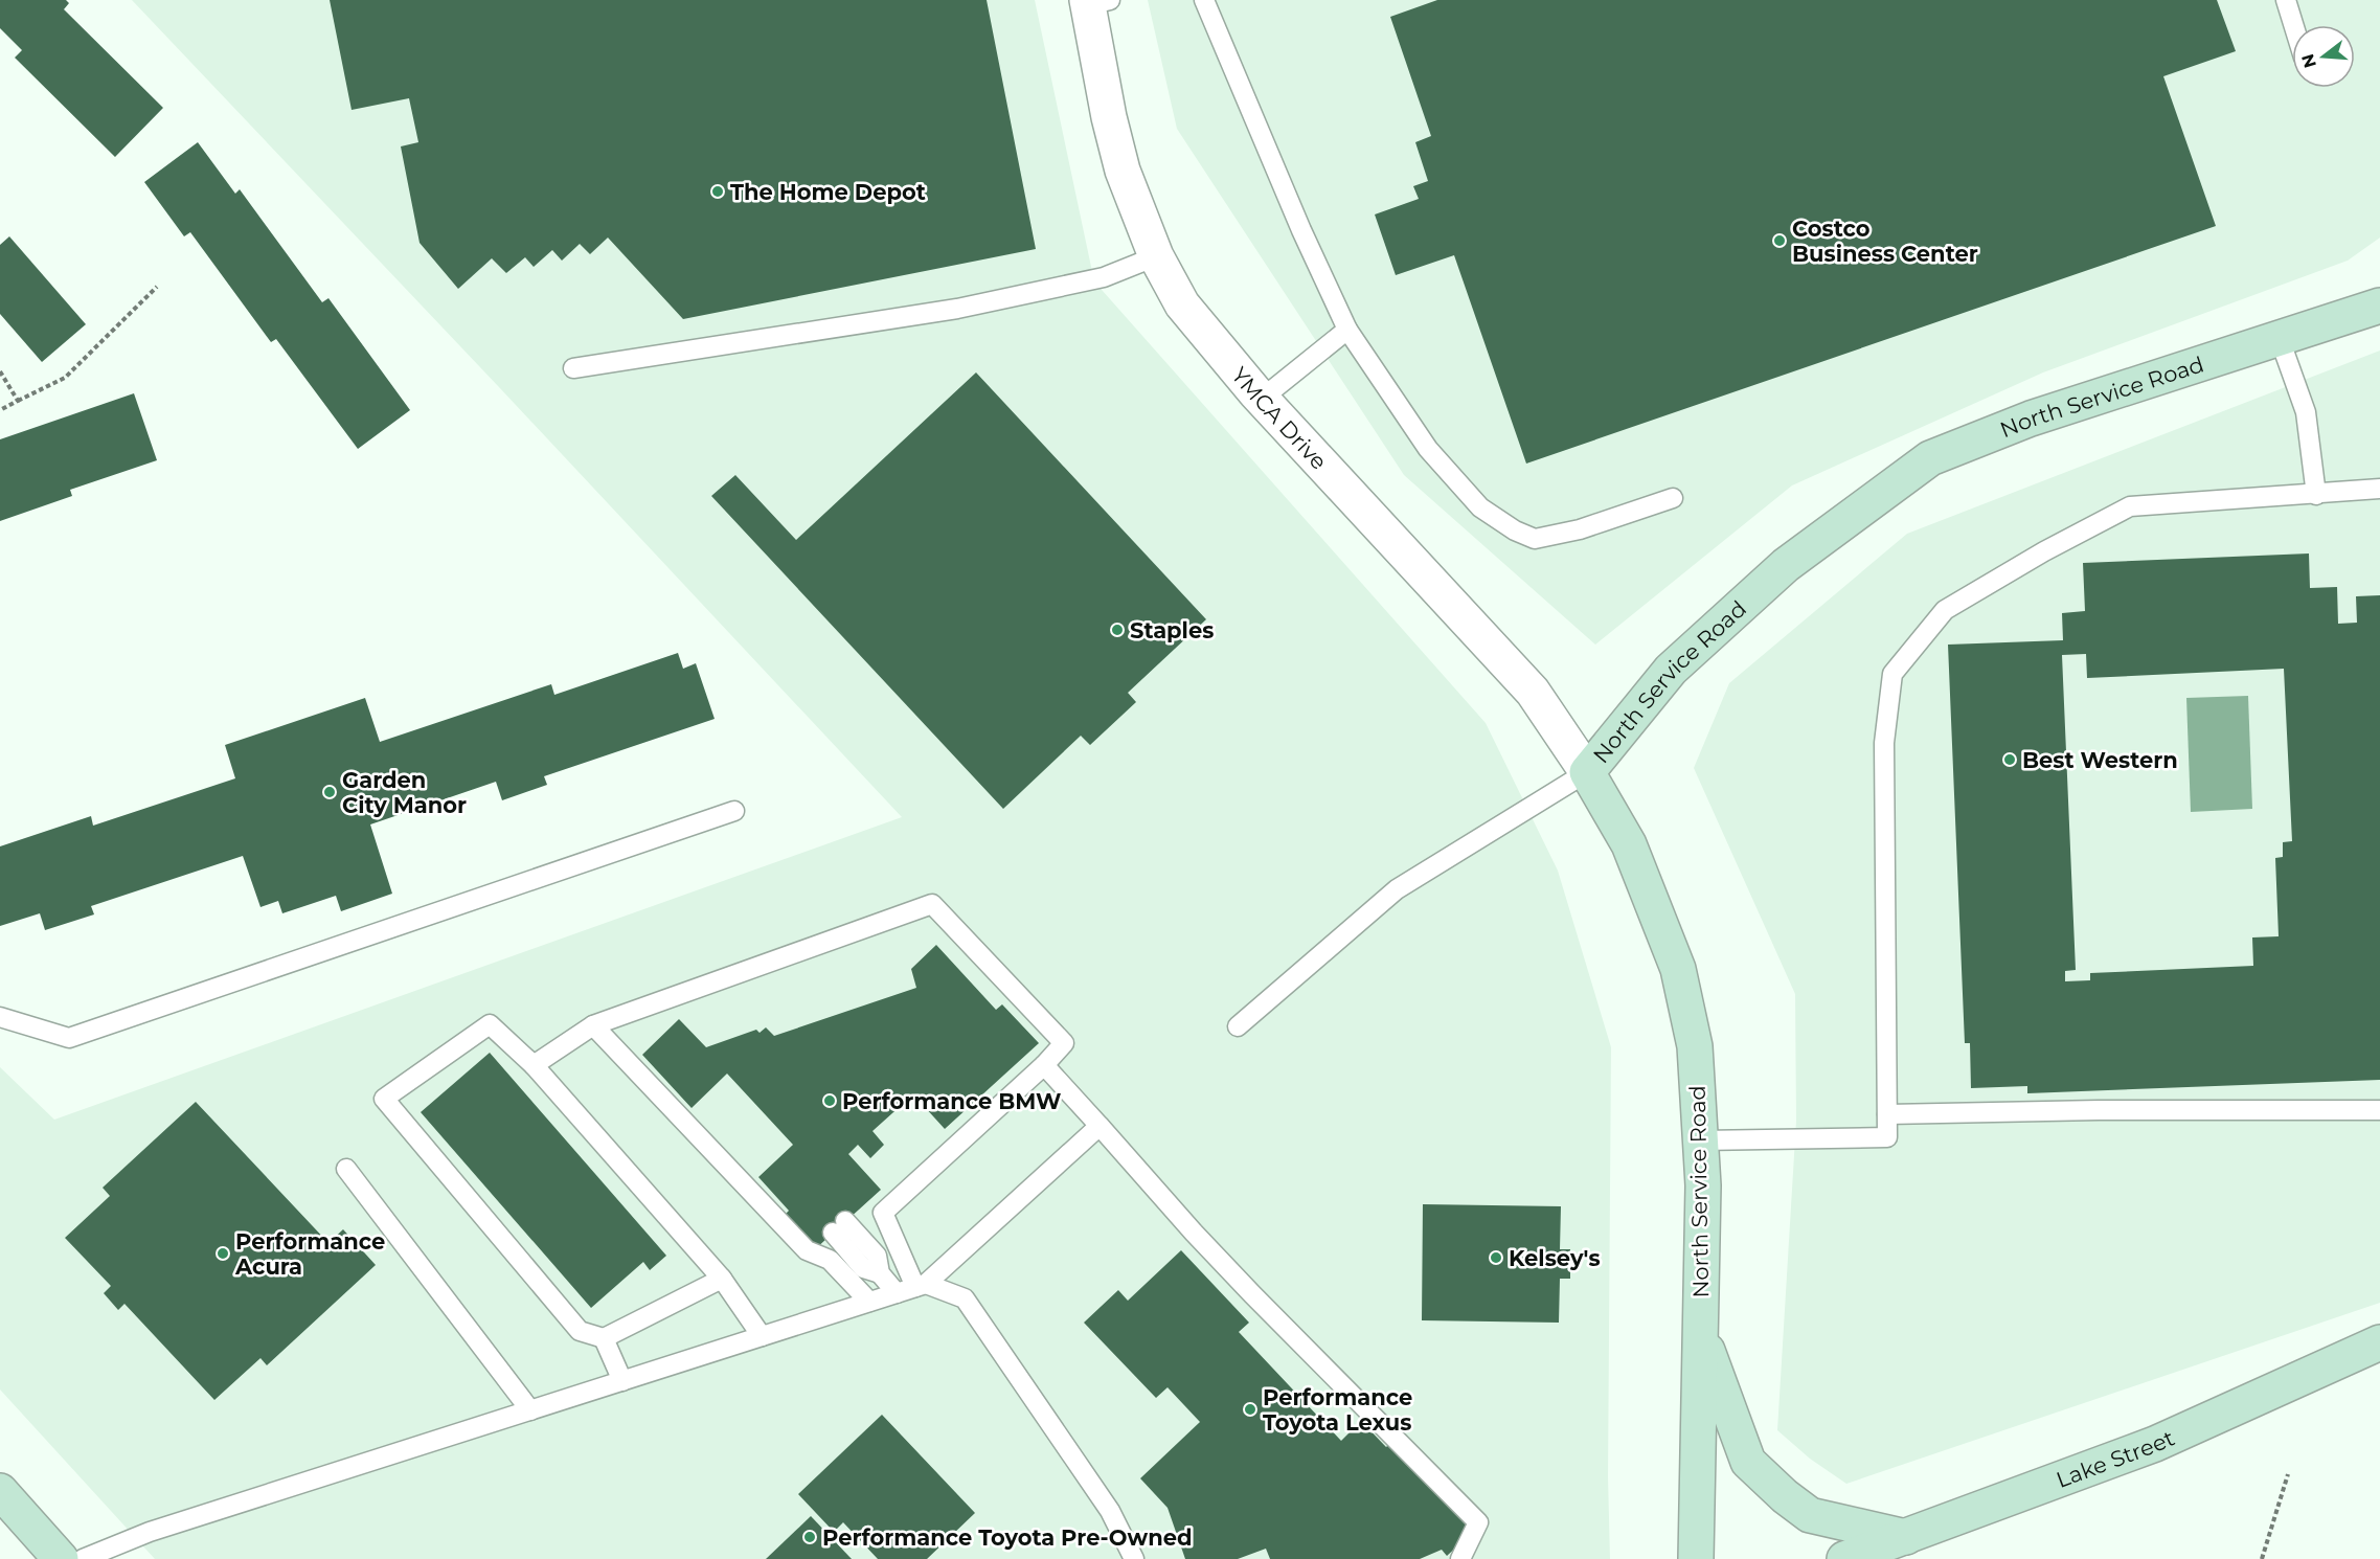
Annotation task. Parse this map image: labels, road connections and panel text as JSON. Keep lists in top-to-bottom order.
{
  "streets": {
    "street": ["North Service Road", "YMCA Drive", "Lake Street"]
  },
  "crossings": [
    ["North Service Road", "YMCA Drive"]
  ],
  "places": [
    "The Home Depot",
    "Costco Business Center",
    "Staples",
    "Best Western",
    "Garden City Manor",
    "Performance BMW",
    "Performance Acura",
    "Kelsey's",
    "Performance Toyota Lexus",
    "Performance Toyota Pre-Owned"
  ],
  "north": "left"
}
